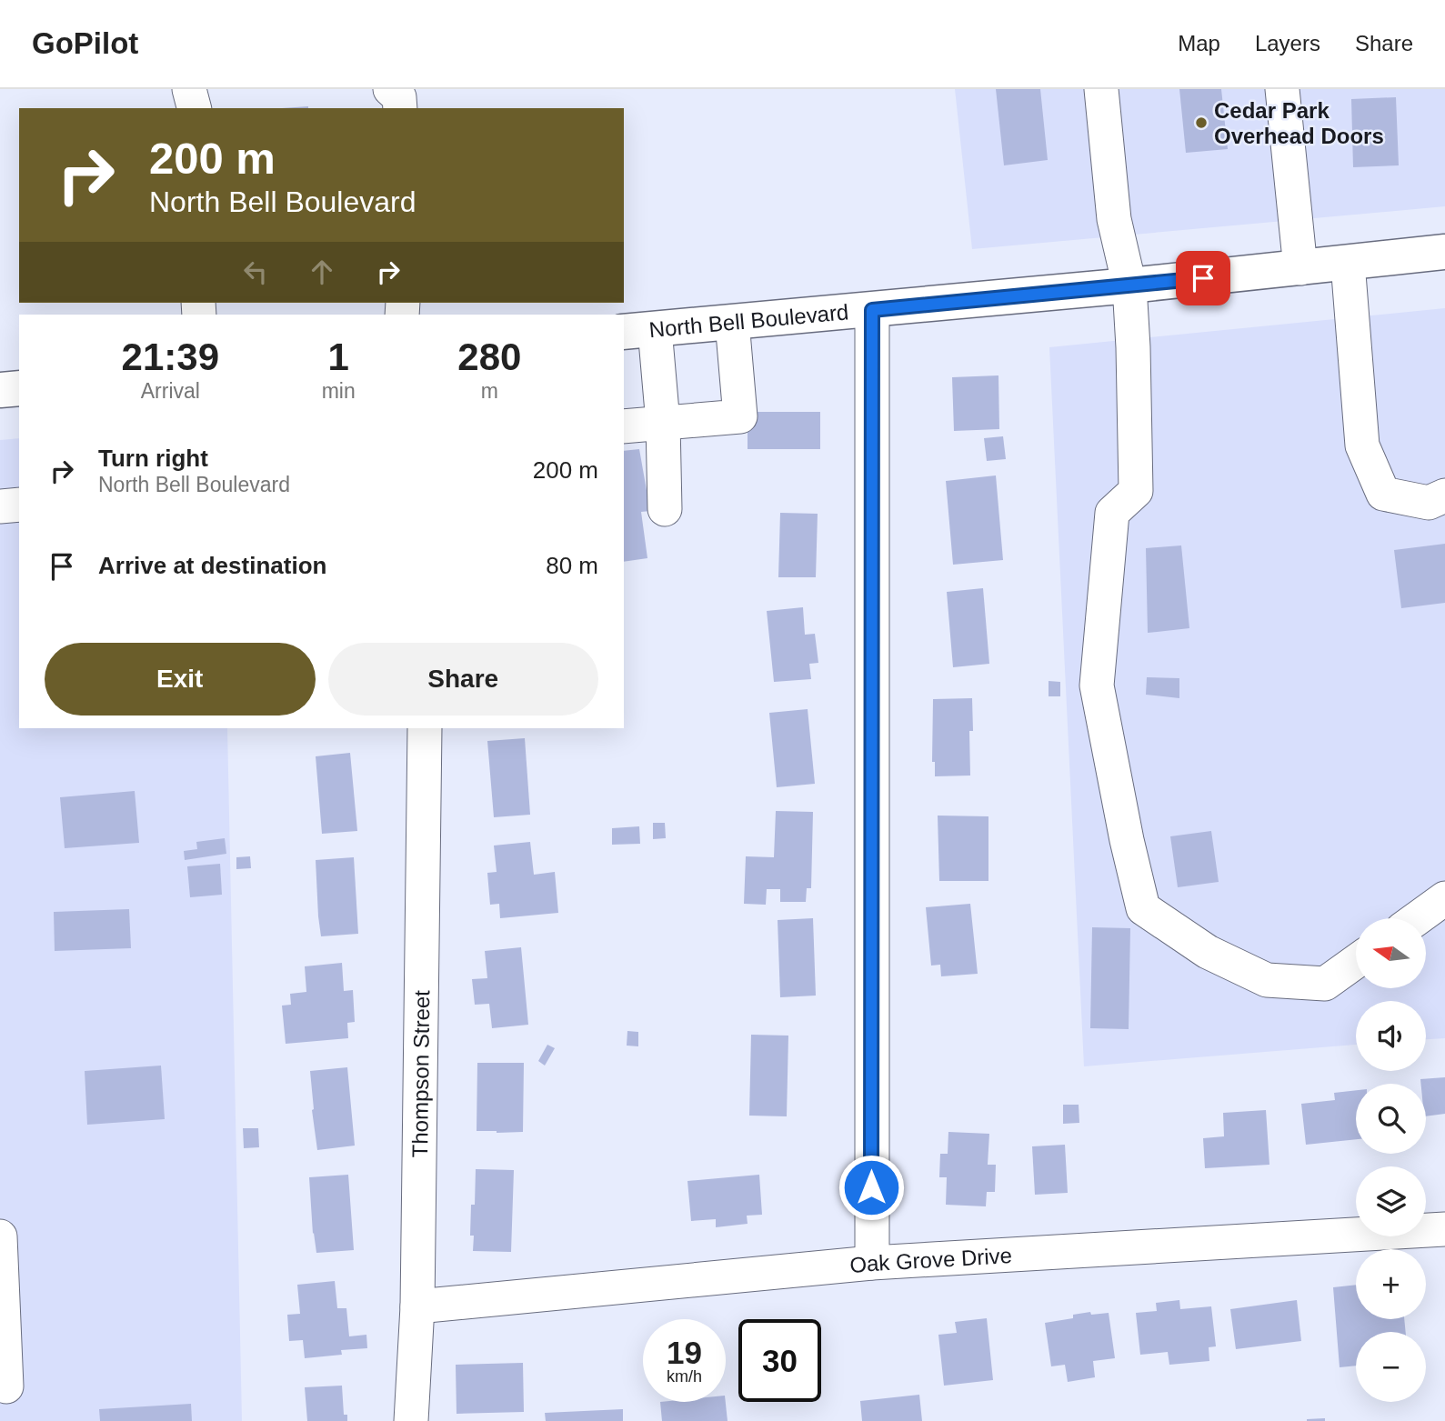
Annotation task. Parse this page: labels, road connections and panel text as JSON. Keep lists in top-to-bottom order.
{
  "streets": {
    "main road": ["North Bell Boulevard"],
    "street": ["Thompson Street", "Oak Grove Drive"]
  },
  "crossings": [
    ["Thompson Street", "Oak Grove Drive"]
  ],
  "places": ["Cedar Park Overhead Doors"],
  "north": "left",
  "page": {
    "header": "GoPilot",
    "nav": ["Map", "Layers", "Share"],
    "turn": ["200 m", "North Bell Boulevard"],
    "eta": [
      "21:39",
      "Arrival",
      "1",
      "min",
      "280",
      "m"
    ],
    "list": [
      {
        "name": "Turn right",
        "note": "North Bell Boulevard",
        "value": "200 m"
      },
      {
        "name": "Arrive at destination",
        "value": "80 m"
      }
    ],
    "buttons": ["Exit", "Share"],
    "map_buttons": ["+", "−"],
    "speed": "19 km/h",
    "limit": "30"
  }
}
